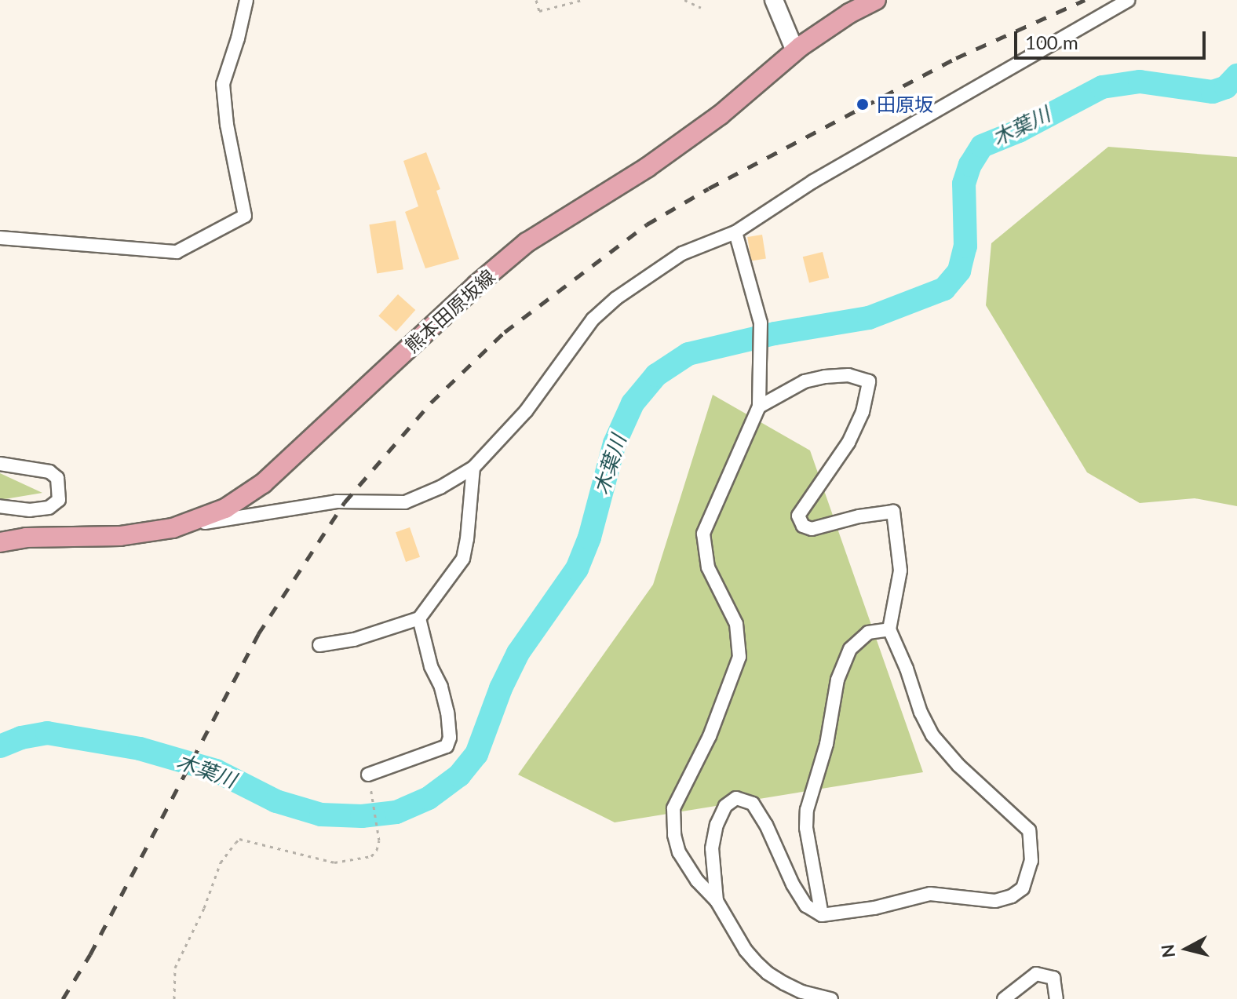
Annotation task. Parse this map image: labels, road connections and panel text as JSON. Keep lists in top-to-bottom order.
{
  "streets": {
    "main road": ["熊本田原坂線"]
  },
  "water": ["木葉川"],
  "places": ["田原坂"],
  "scale_bar": "100 m",
  "north": "left"
}
